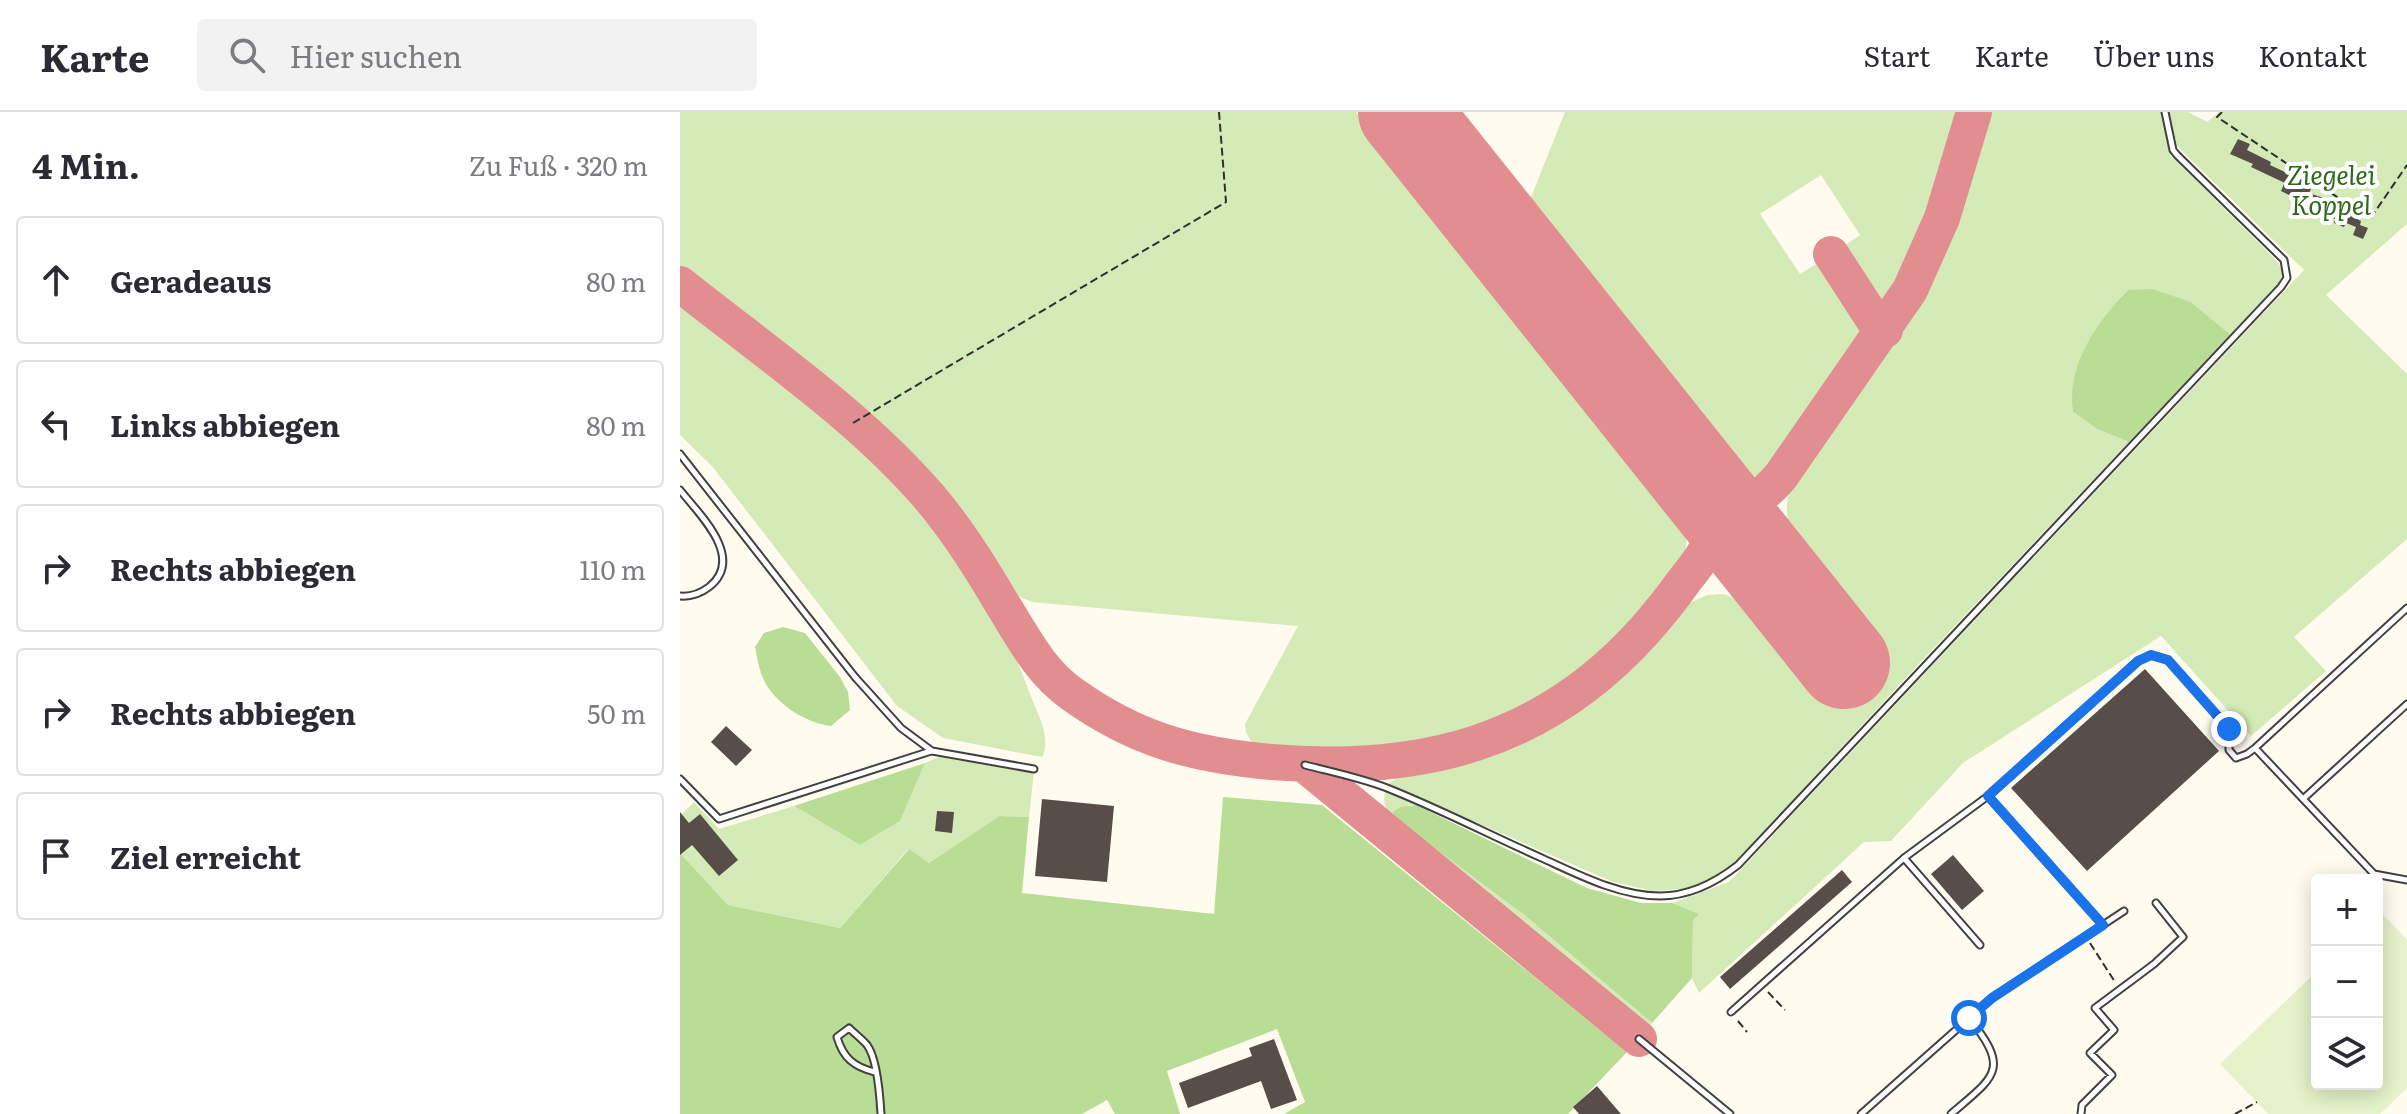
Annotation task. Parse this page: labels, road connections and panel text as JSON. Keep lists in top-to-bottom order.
{
  "parks": ["Ziegelei Koppel"],
  "page": {
    "header": "Karte",
    "search": "Hier suchen",
    "nav": [
      "Start",
      "Karte",
      "Über uns",
      "Kontakt"
    ],
    "heading": ["4 Min.", "Zu Fuß · 320 m"],
    "list": [
      ["Geradeaus", "80 m"],
      ["Links abbiegen", "80 m"],
      ["Rechts abbiegen", "110 m"],
      ["Rechts abbiegen", "50 m"],
      "Ziel erreicht"
    ],
    "map_buttons": ["+", "−"]
  }
}
